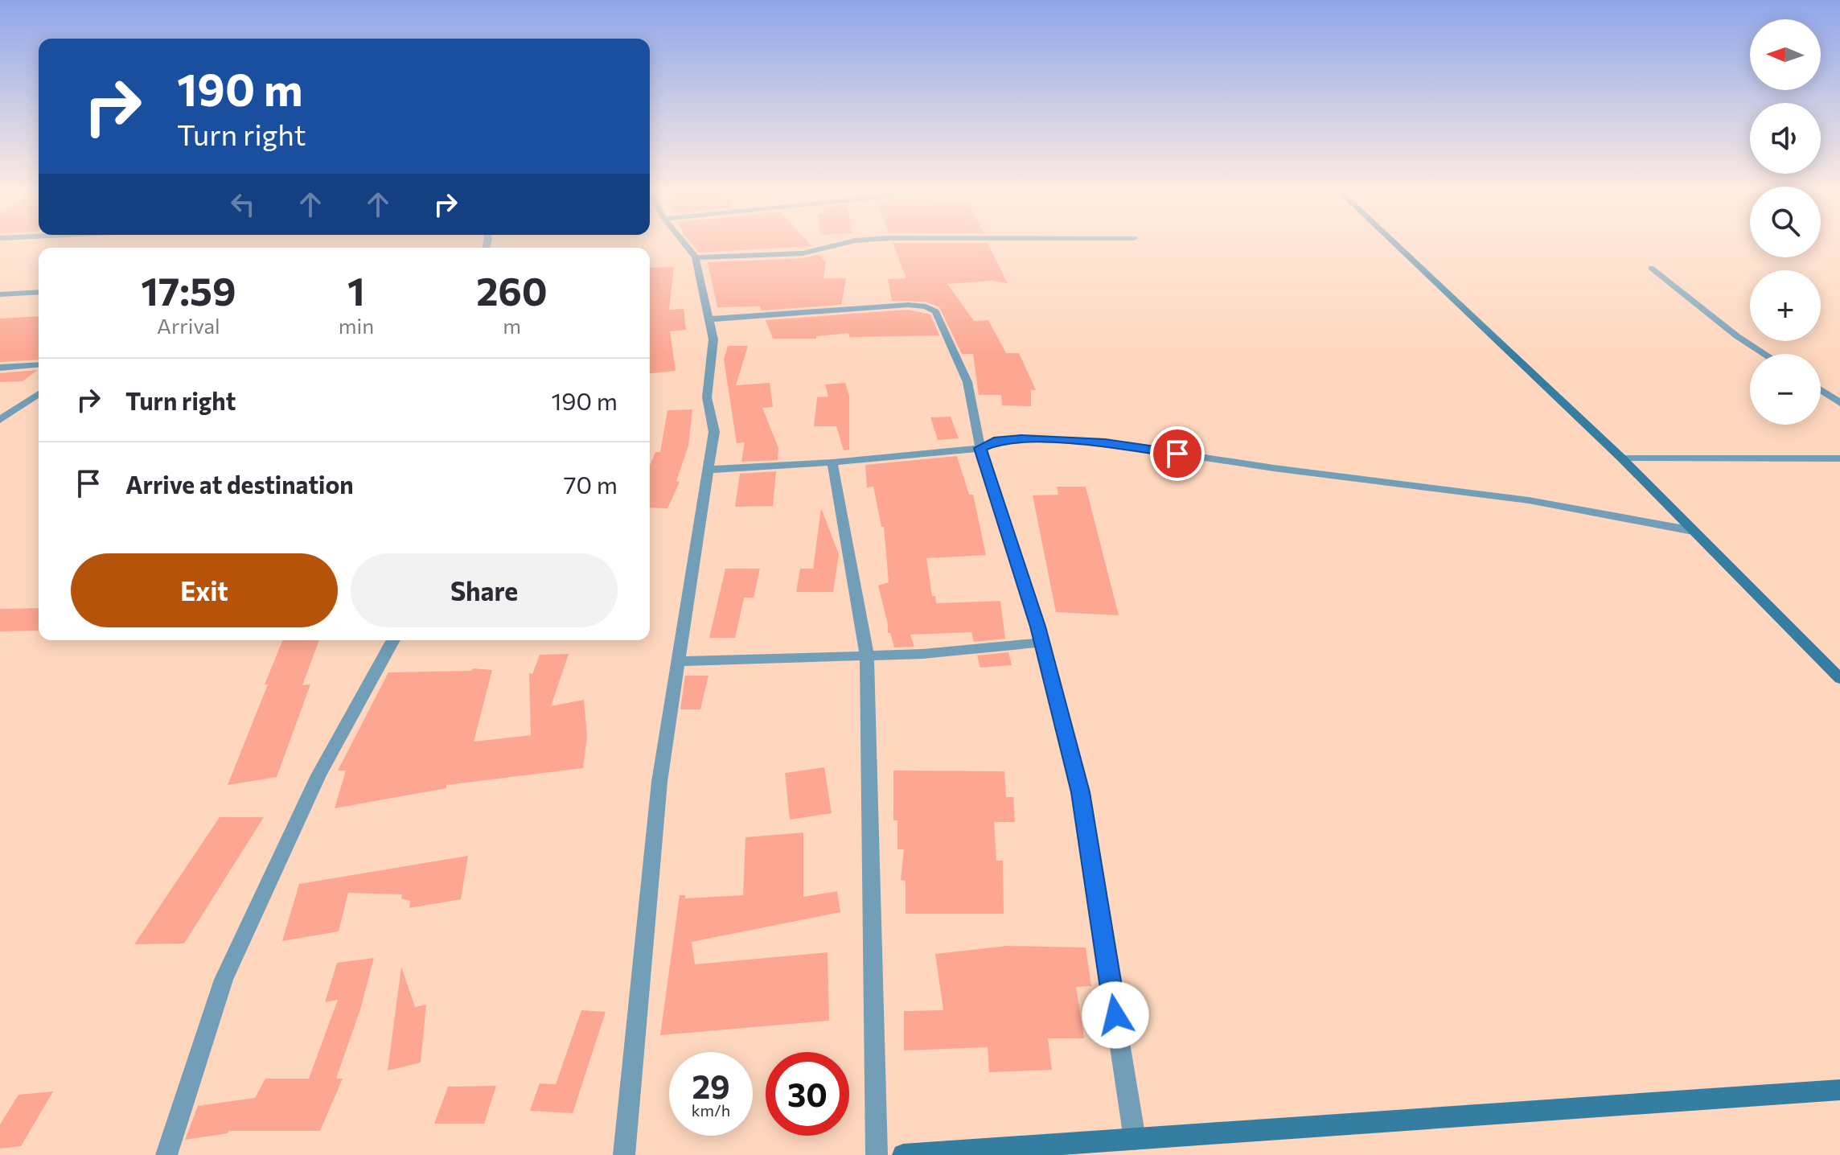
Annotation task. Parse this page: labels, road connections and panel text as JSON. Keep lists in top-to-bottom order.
{
  "north": "left",
  "page": {
    "map_buttons": ["+", "−"],
    "turn": ["190 m", "Turn right"],
    "eta": [
      "17:59",
      "Arrival",
      "1",
      "min",
      "260",
      "m"
    ],
    "list": [
      {
        "name": "Turn right",
        "value": "190 m"
      },
      {
        "name": "Arrive at destination",
        "value": "70 m"
      }
    ],
    "buttons": ["Exit", "Share"],
    "speed": "29 km/h",
    "limit": "30"
  }
}
